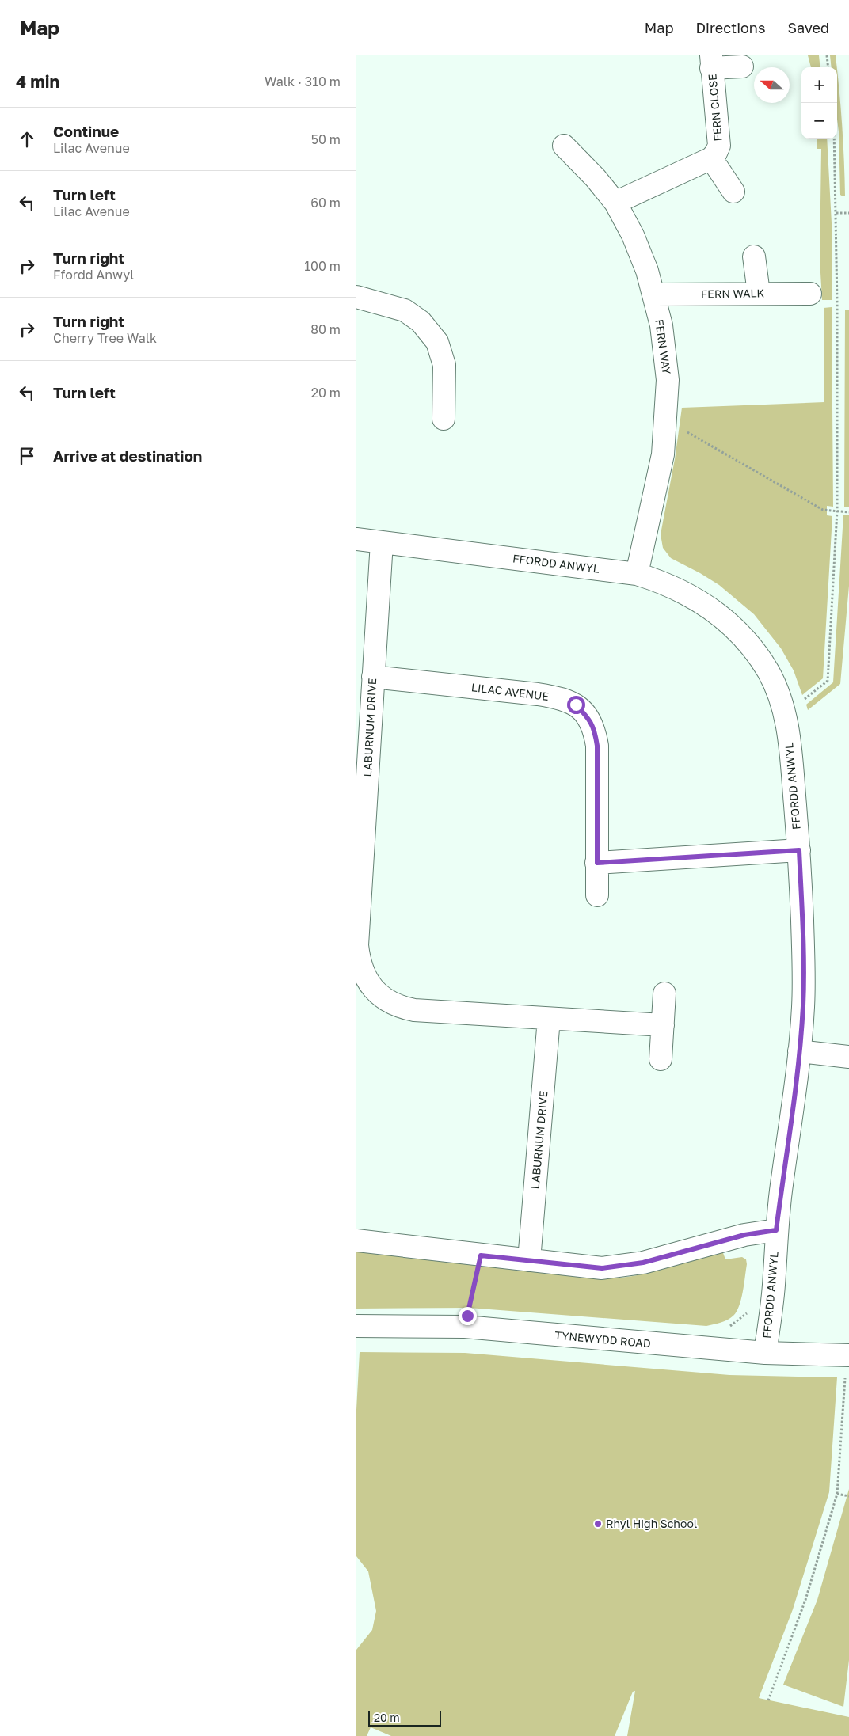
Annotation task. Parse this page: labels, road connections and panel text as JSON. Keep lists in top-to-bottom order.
{
  "streets": {
    "street": [
      "FERN CLOSE",
      "FERN WALK",
      "FERN WAY",
      "FFORDD ANWYL",
      "LILAC AVENUE",
      "LABURNUM DRIVE",
      "TYNEWYDD ROAD"
    ]
  },
  "crossings": [
    ["FERN CLOSE", "FERN WAY"],
    ["FERN WALK", "FERN WAY"],
    ["FERN WAY", "FFORDD ANWYL"],
    ["FFORDD ANWYL", "LABURNUM DRIVE"],
    ["FFORDD ANWYL", "TYNEWYDD ROAD"],
    ["LILAC AVENUE", "LABURNUM DRIVE"]
  ],
  "places": ["Rhyl High School"],
  "scale_bar": "20 m",
  "north": "left",
  "page": {
    "header": "Map",
    "nav": ["Map", "Directions", "Saved"],
    "heading": ["4 min", "Walk · 310 m"],
    "map_buttons": ["+", "−"],
    "list": [
      ["Continue", "Lilac Avenue", "50 m"],
      ["Turn left", "Lilac Avenue", "60 m"],
      ["Turn right", "Ffordd Anwyl", "100 m"],
      ["Turn right", "Cherry Tree Walk", "80 m"],
      ["Turn left", "20 m"],
      "Arrive at destination"
    ],
    "scale": "20 m"
  }
}
